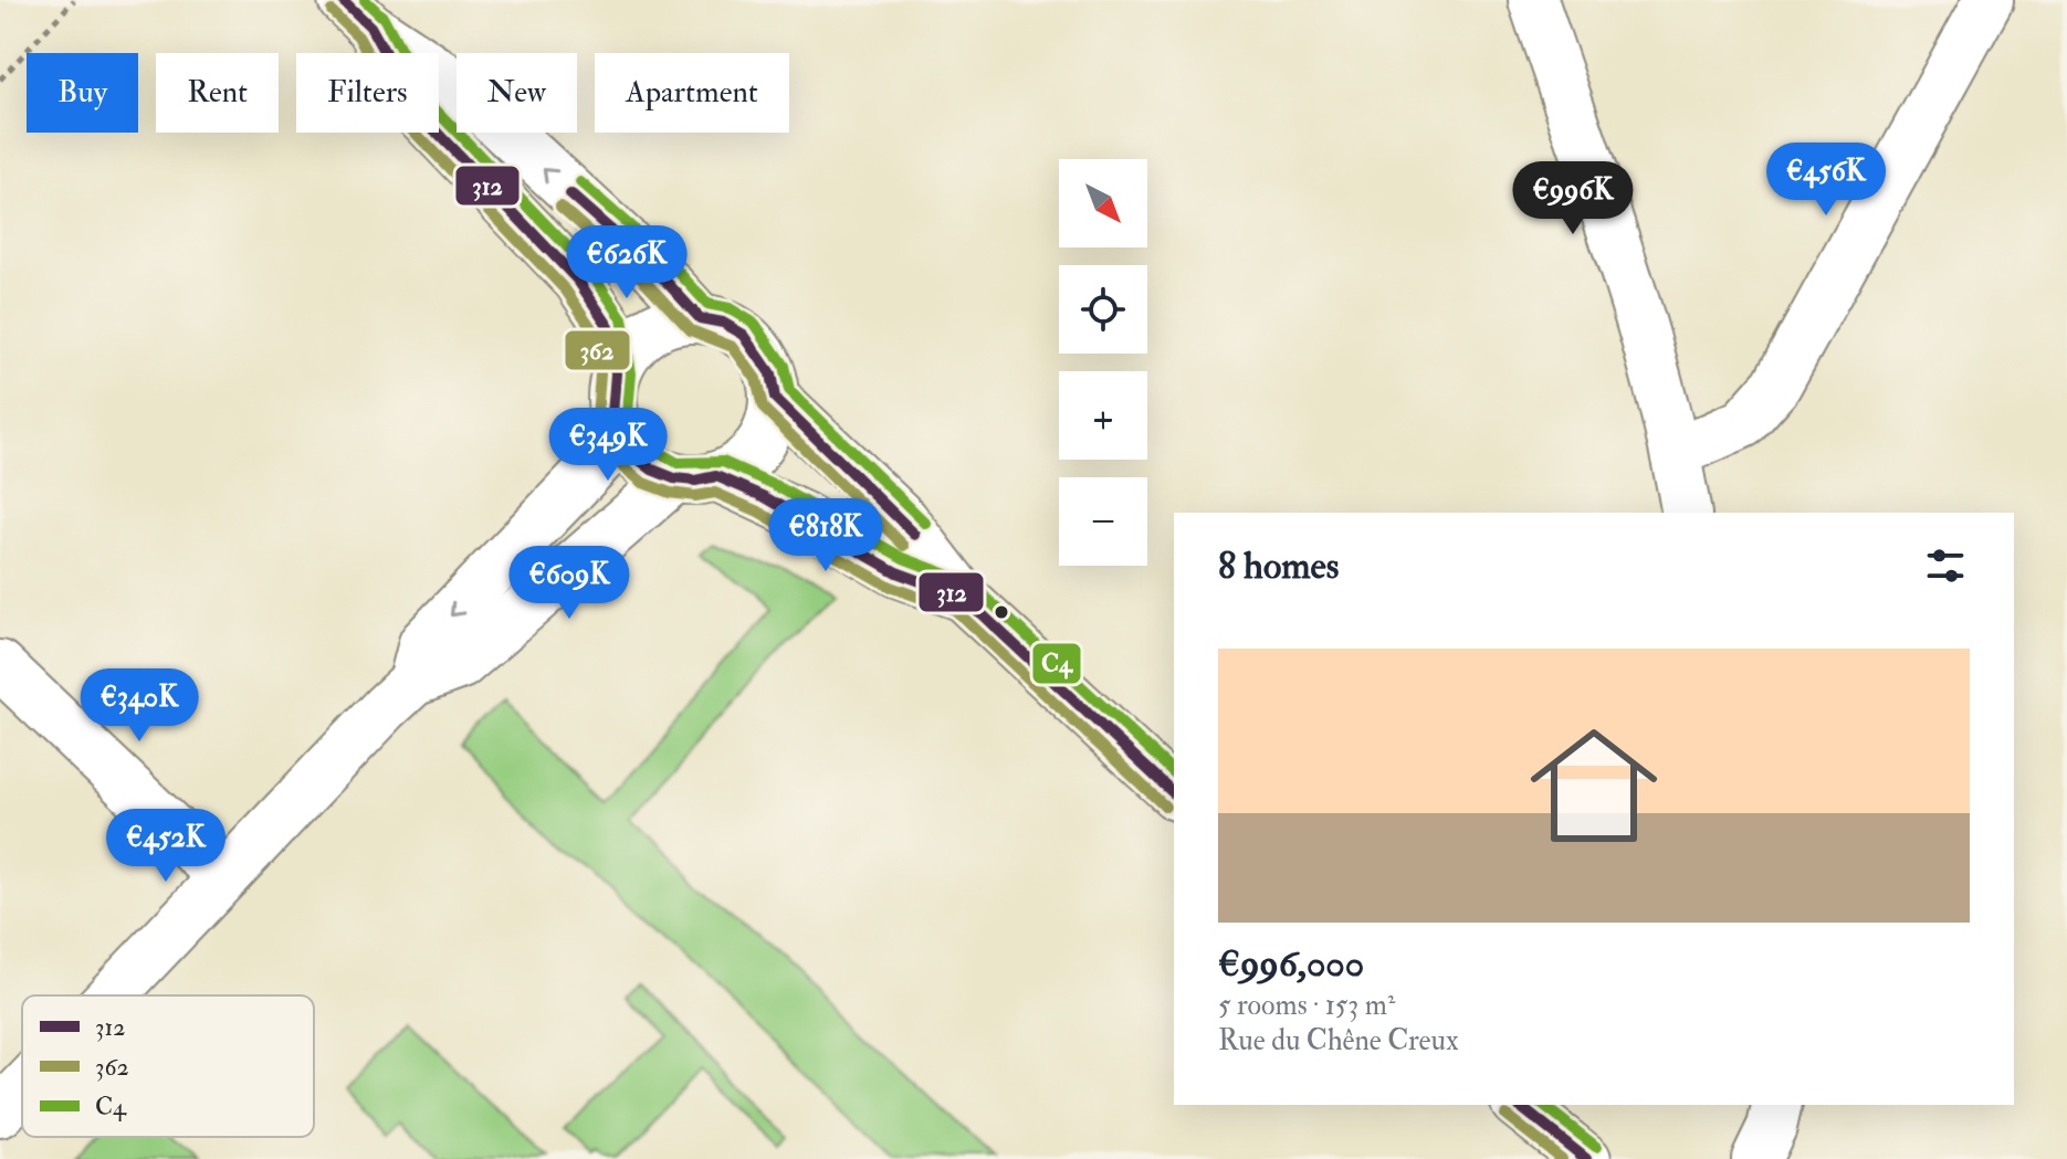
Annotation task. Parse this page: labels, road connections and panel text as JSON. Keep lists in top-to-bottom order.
{
  "lines": ["transit line 312", "transit line C4", "transit line 362"],
  "legend": ["312", "362", "C4"],
  "north": "bottom right",
  "page": {
    "chip": [
      "Buy",
      "Rent",
      "Filters",
      "New",
      "Apartment"
    ],
    "price": [
      "€456K",
      "€996K",
      "€626K",
      "€349K",
      "€818K",
      "€609K",
      "€340K",
      "€452K"
    ],
    "map_buttons": ["+", "−"],
    "heading": "8 homes",
    "list": [
      {
        "name": "€996,000",
        "note": "5 rooms · 153 m² · Rue du Chêne Creux"
      }
    ]
  }
}
